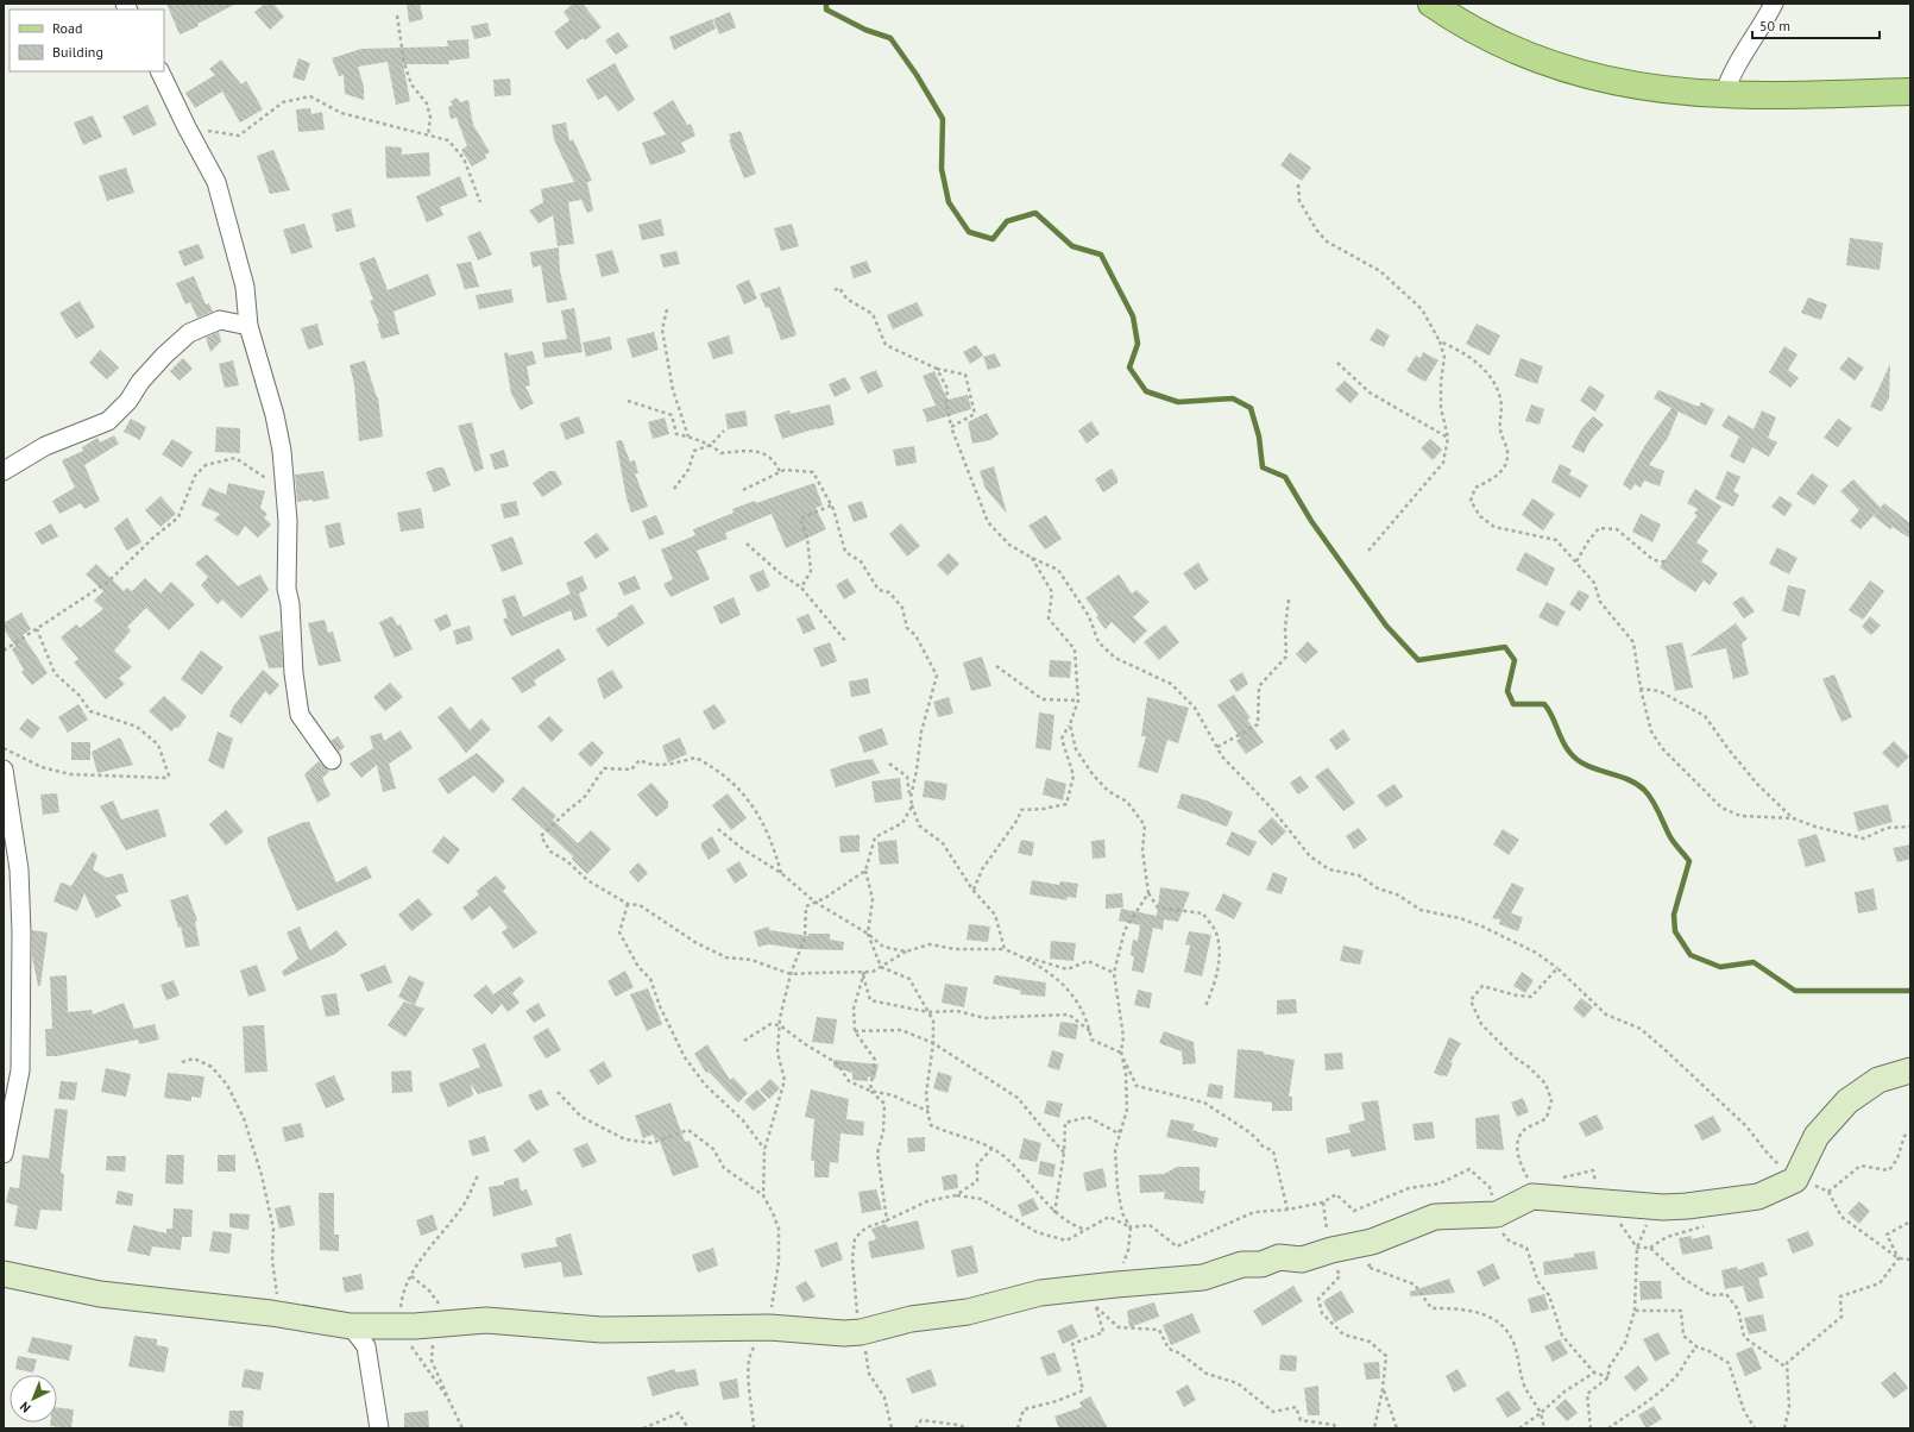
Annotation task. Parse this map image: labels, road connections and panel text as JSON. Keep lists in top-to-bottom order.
{
  "legend": ["Road", "Building"],
  "scale_bar": "50 m",
  "north": "bottom left"
}
